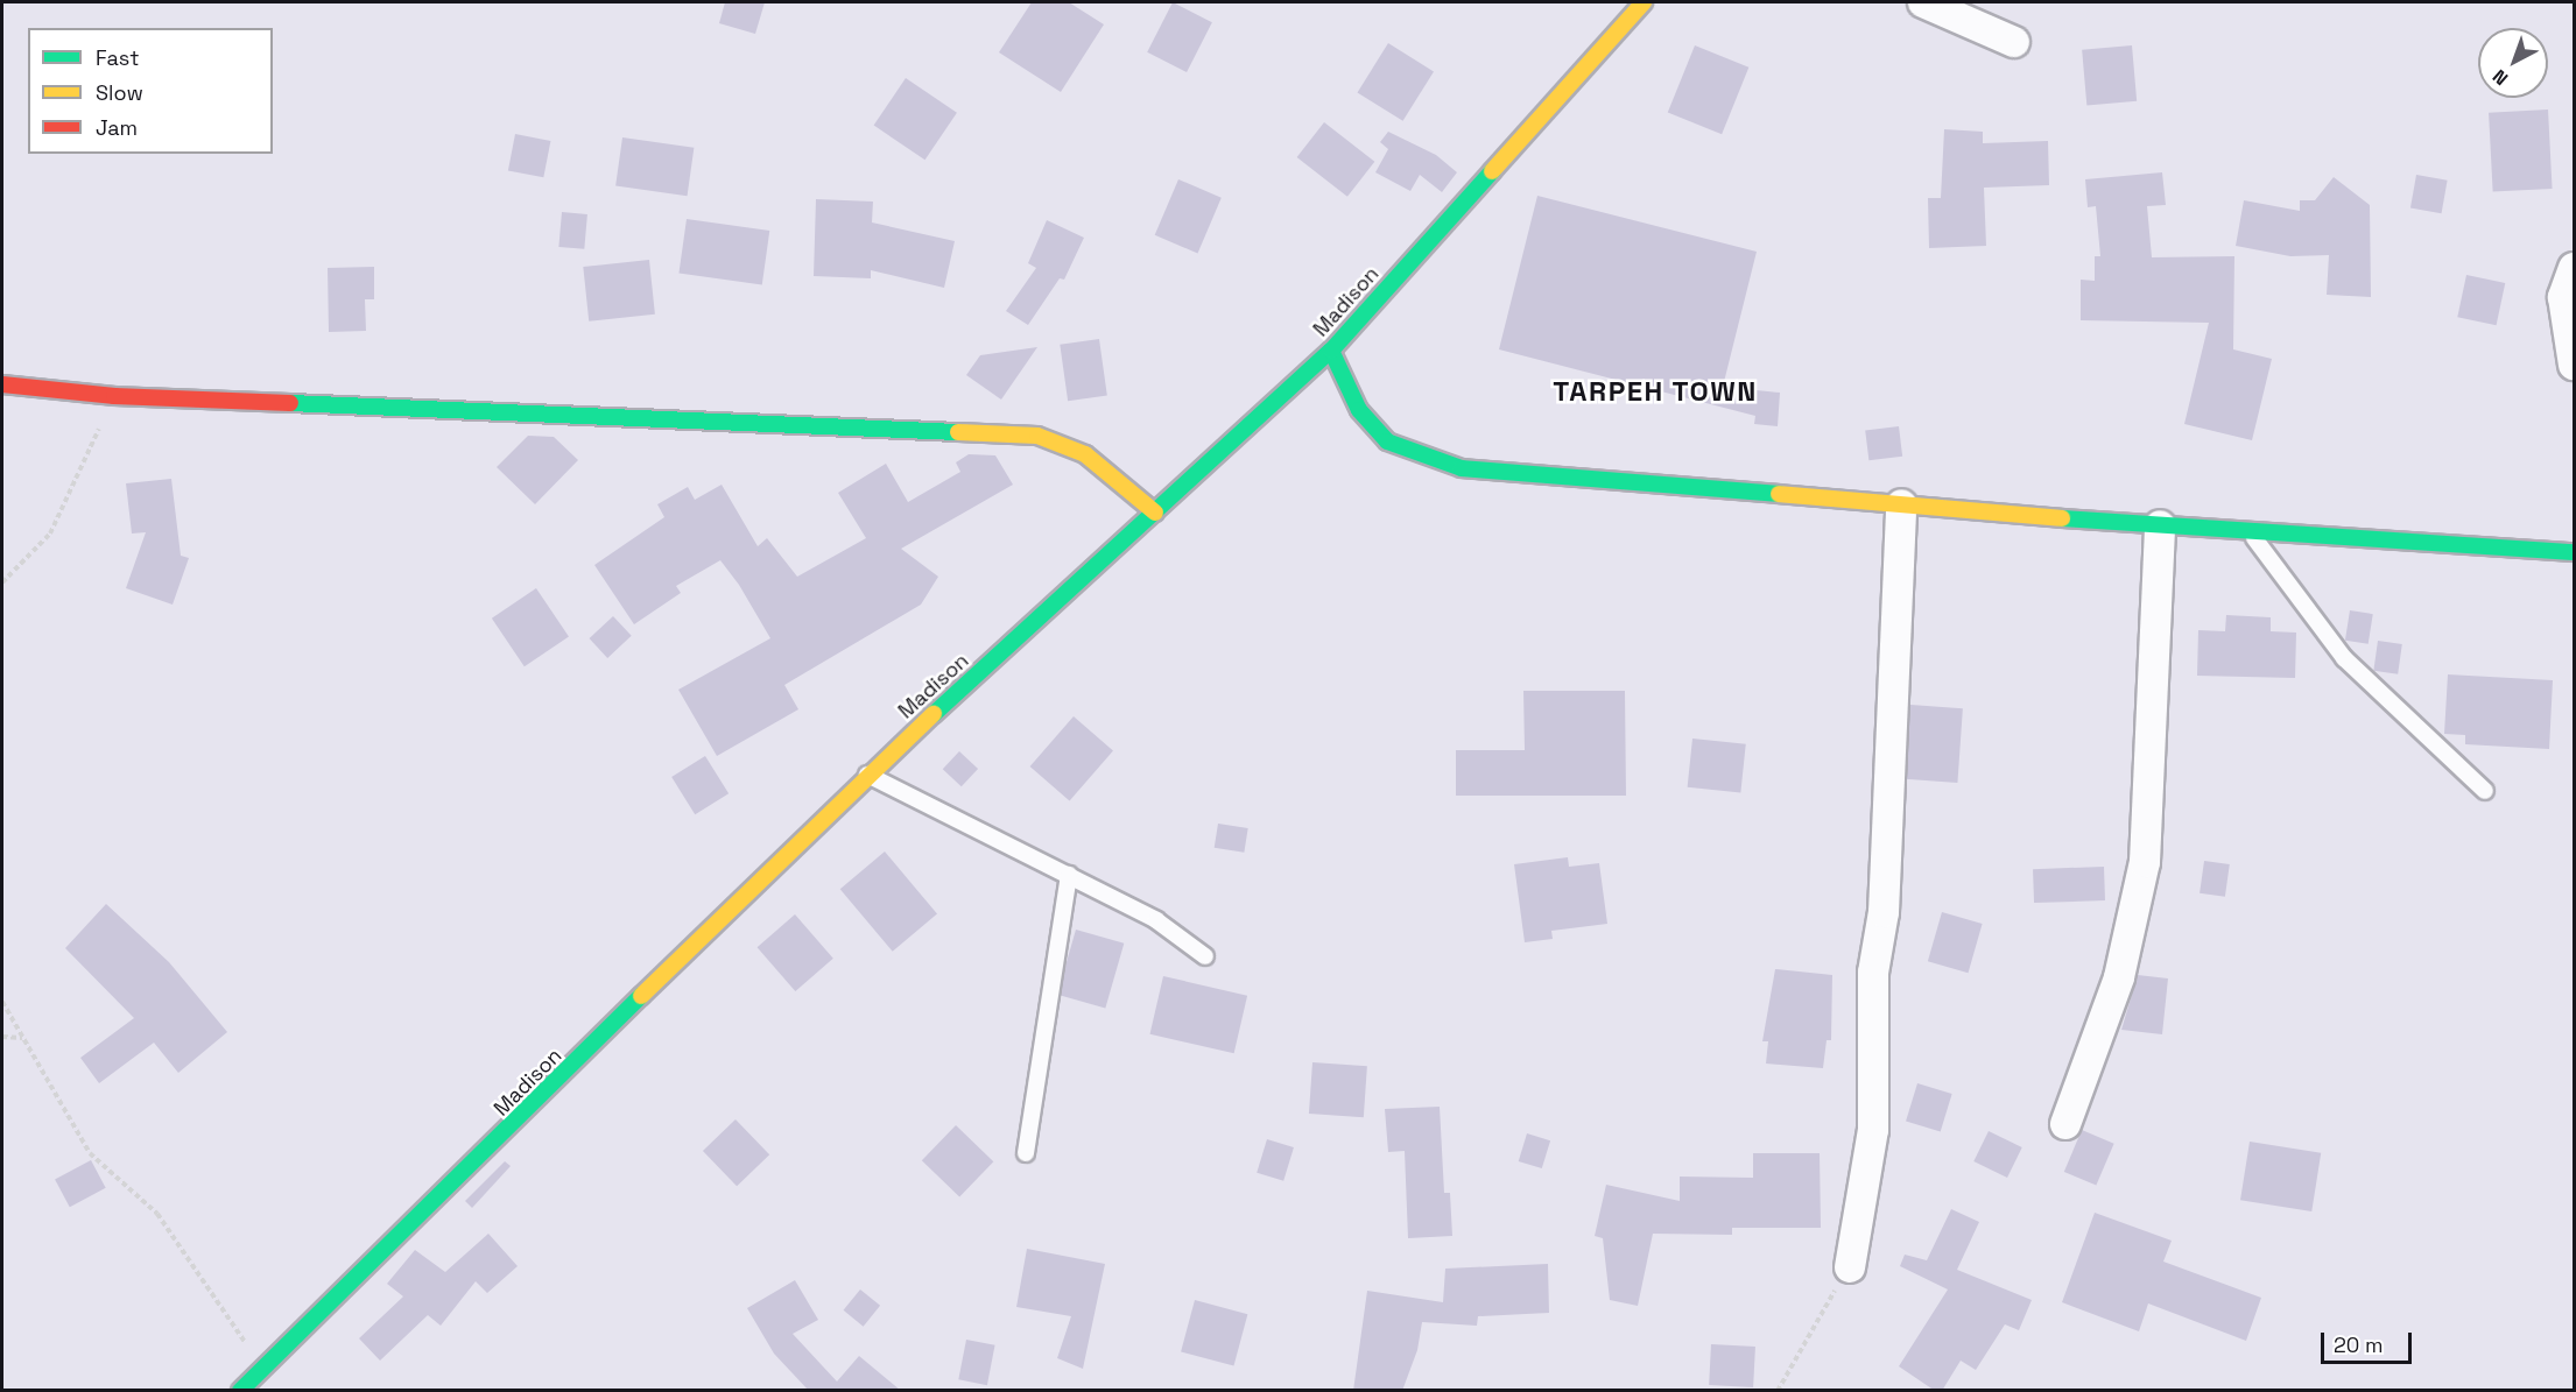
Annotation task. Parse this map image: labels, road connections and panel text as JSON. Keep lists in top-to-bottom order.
{
  "streets": {
    "street": ["Madison"]
  },
  "districts": ["TARPEH TOWN"],
  "legend": ["Fast", "Slow", "Jam"],
  "scale_bar": "20 m",
  "north": "bottom left"
}
